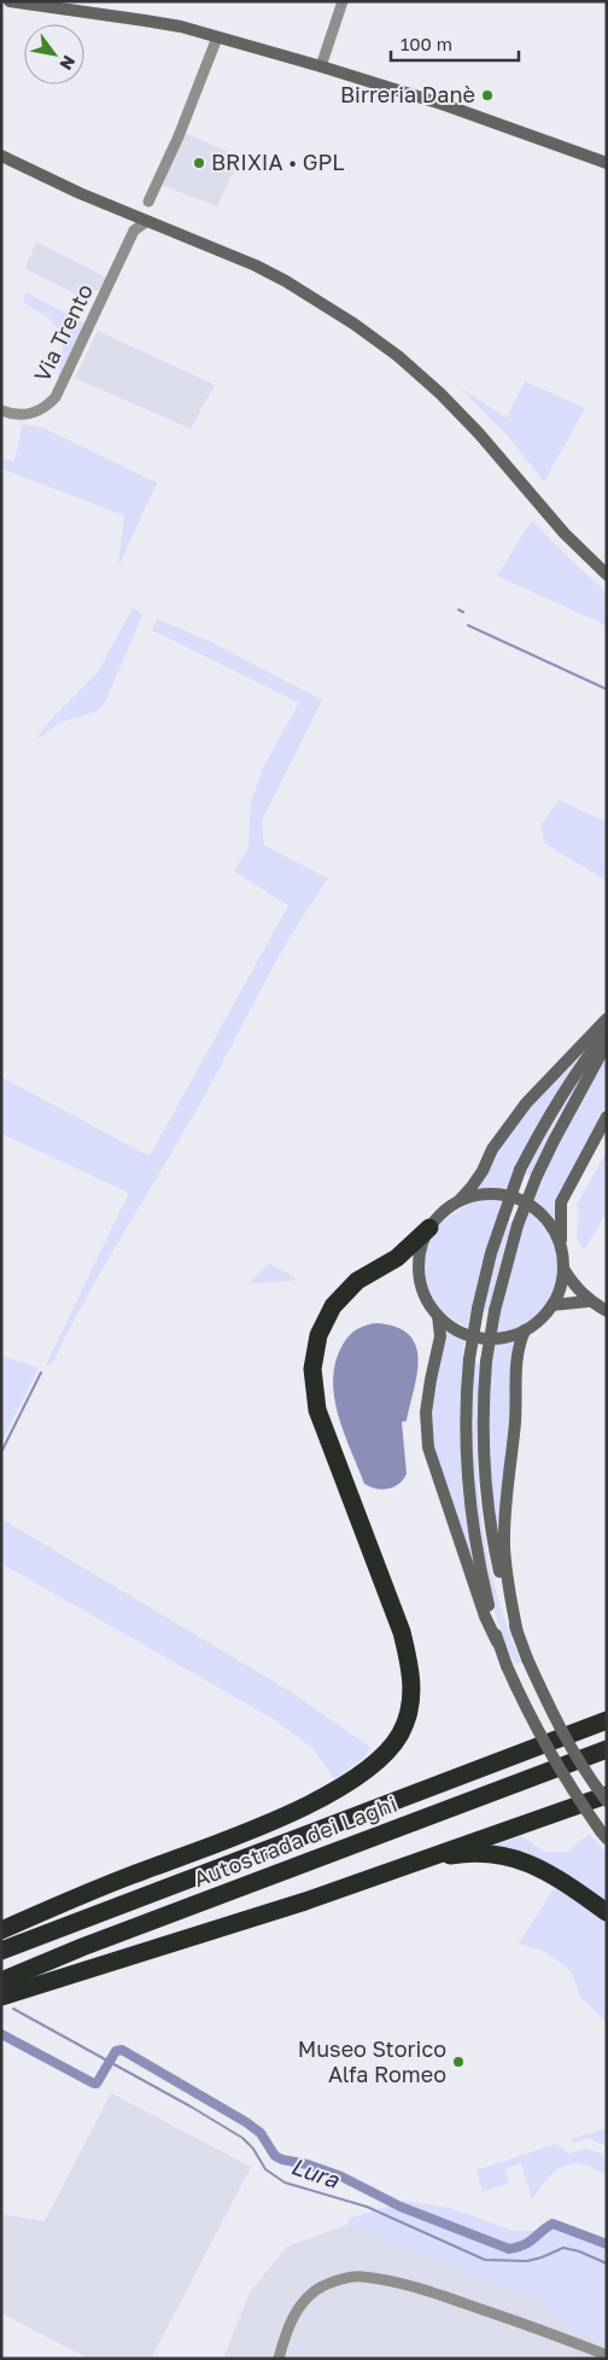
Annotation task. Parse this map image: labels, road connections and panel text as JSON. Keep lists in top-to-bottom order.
{
  "streets": {
    "highway": ["Autostrada dei Laghi"],
    "street": ["Via Trento"]
  },
  "water": ["Lura"],
  "places": ["Birreria Danè", "BRIXIA • GPL", "Museo Storico Alfa Romeo"],
  "scale_bar": "100 m",
  "north": "bottom right"
}
